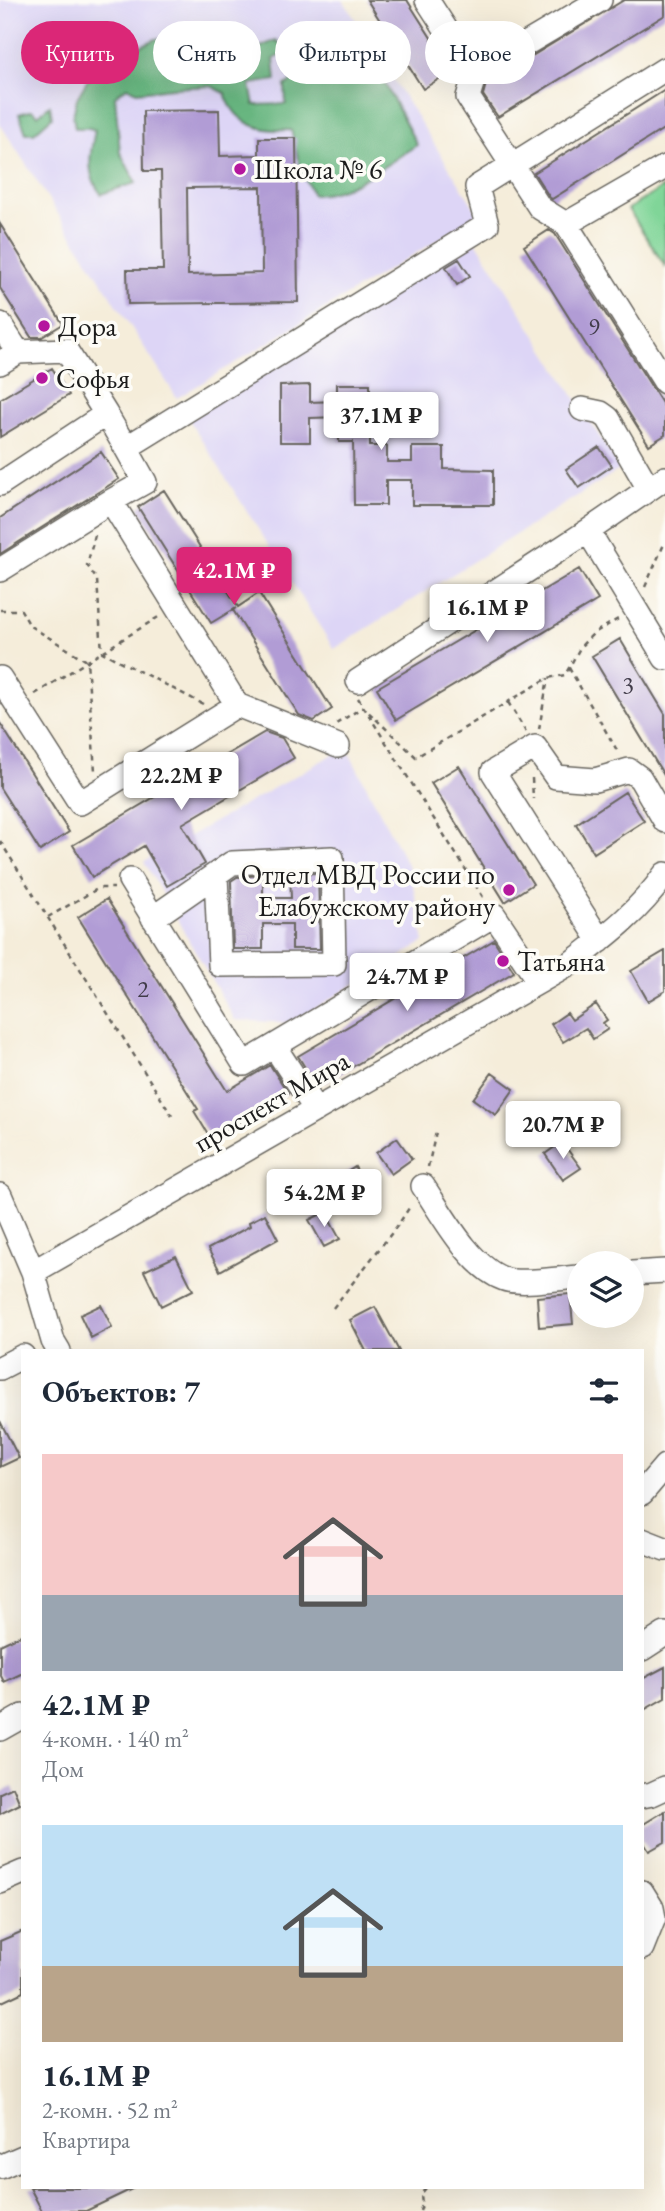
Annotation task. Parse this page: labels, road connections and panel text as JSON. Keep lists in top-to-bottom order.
{
  "streets": {
    "street": ["проспект Мира"]
  },
  "places": [
    "Школа № 6",
    "Дора",
    "Софья",
    "Отдел МВД России по Елабужскому району",
    "Татьяна"
  ],
  "house_numbers": ["9", "3", "2"],
  "page": {
    "chip": [
      "Купить",
      "Снять",
      "Фильтры",
      "Новое"
    ],
    "price": [
      "37.1M ₽",
      "42.1M ₽",
      "16.1M ₽",
      "22.2M ₽",
      "24.7M ₽",
      "20.7M ₽",
      "54.2M ₽"
    ],
    "heading": "Объектов: 7",
    "list": [
      {
        "name": "42.1M ₽",
        "note": "4-комн. · 140 m² · Дом"
      },
      {
        "name": "16.1M ₽",
        "note": "2-комн. · 52 m² · Квартира"
      }
    ]
  }
}
